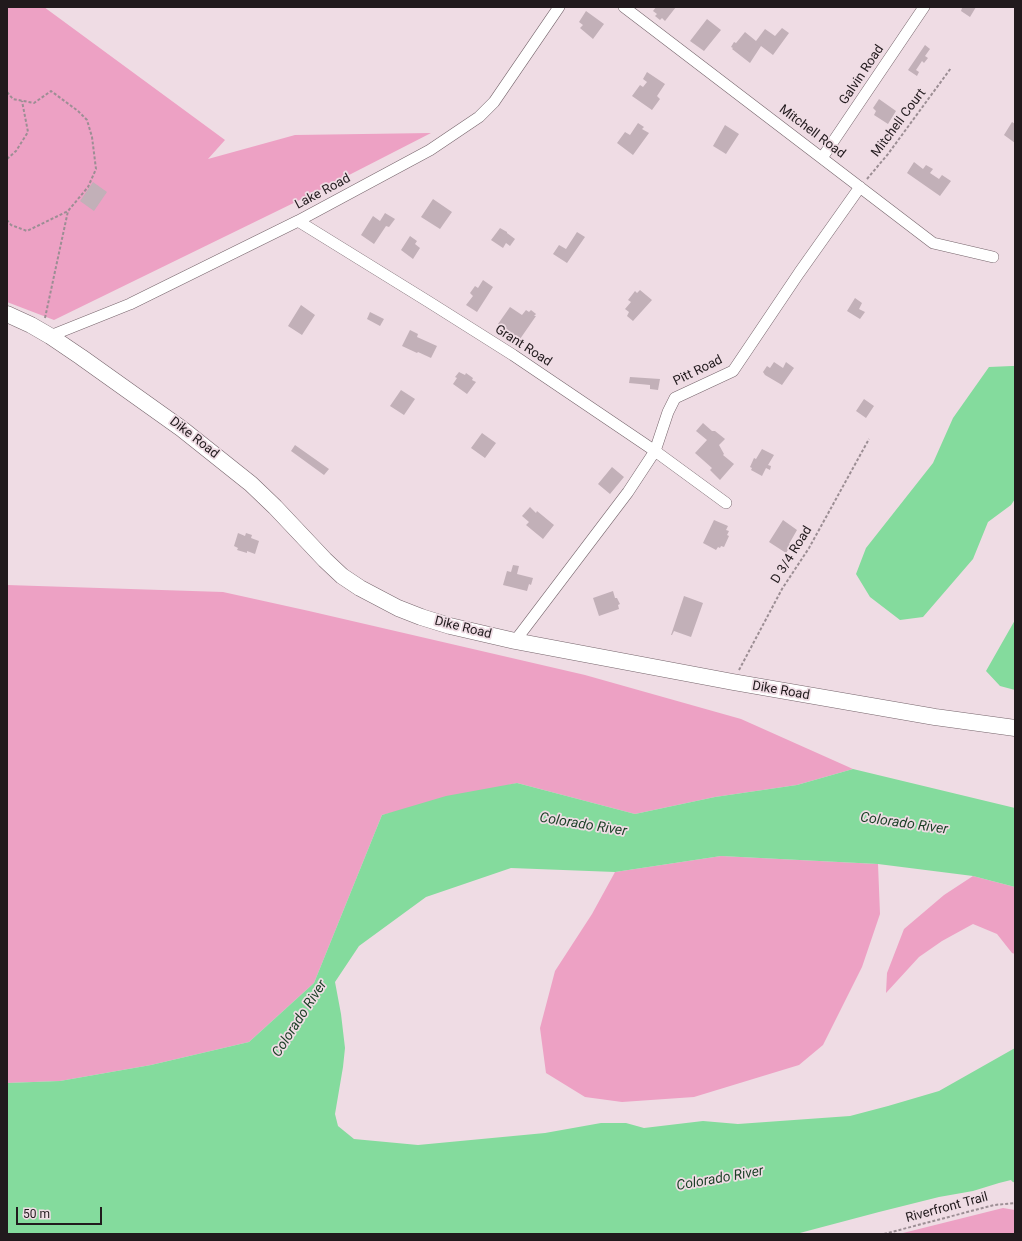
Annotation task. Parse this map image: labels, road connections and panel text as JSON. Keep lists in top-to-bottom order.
{
  "streets": {
    "street": [
      "Galvin Road",
      "Mitchell Road",
      "Lake Road",
      "Grant Road",
      "Pitt Road",
      "Dike Road"
    ],
    "path": ["Mitchell Court", "D 3/4 Road", "Riverfront Trail"]
  },
  "crossings": [
    ["Galvin Road", "Mitchell Road"],
    ["Mitchell Court", "Mitchell Road"],
    ["Mitchell Court", "Pitt Road"],
    ["Mitchell Road", "Pitt Road"],
    ["Lake Road", "Grant Road"],
    ["Lake Road", "Dike Road"],
    ["Grant Road", "Pitt Road"],
    ["Pitt Road", "Dike Road"],
    ["Dike Road", "D 3/4 Road"]
  ],
  "water": ["Colorado River"],
  "scale_bar": "50 m"
}
